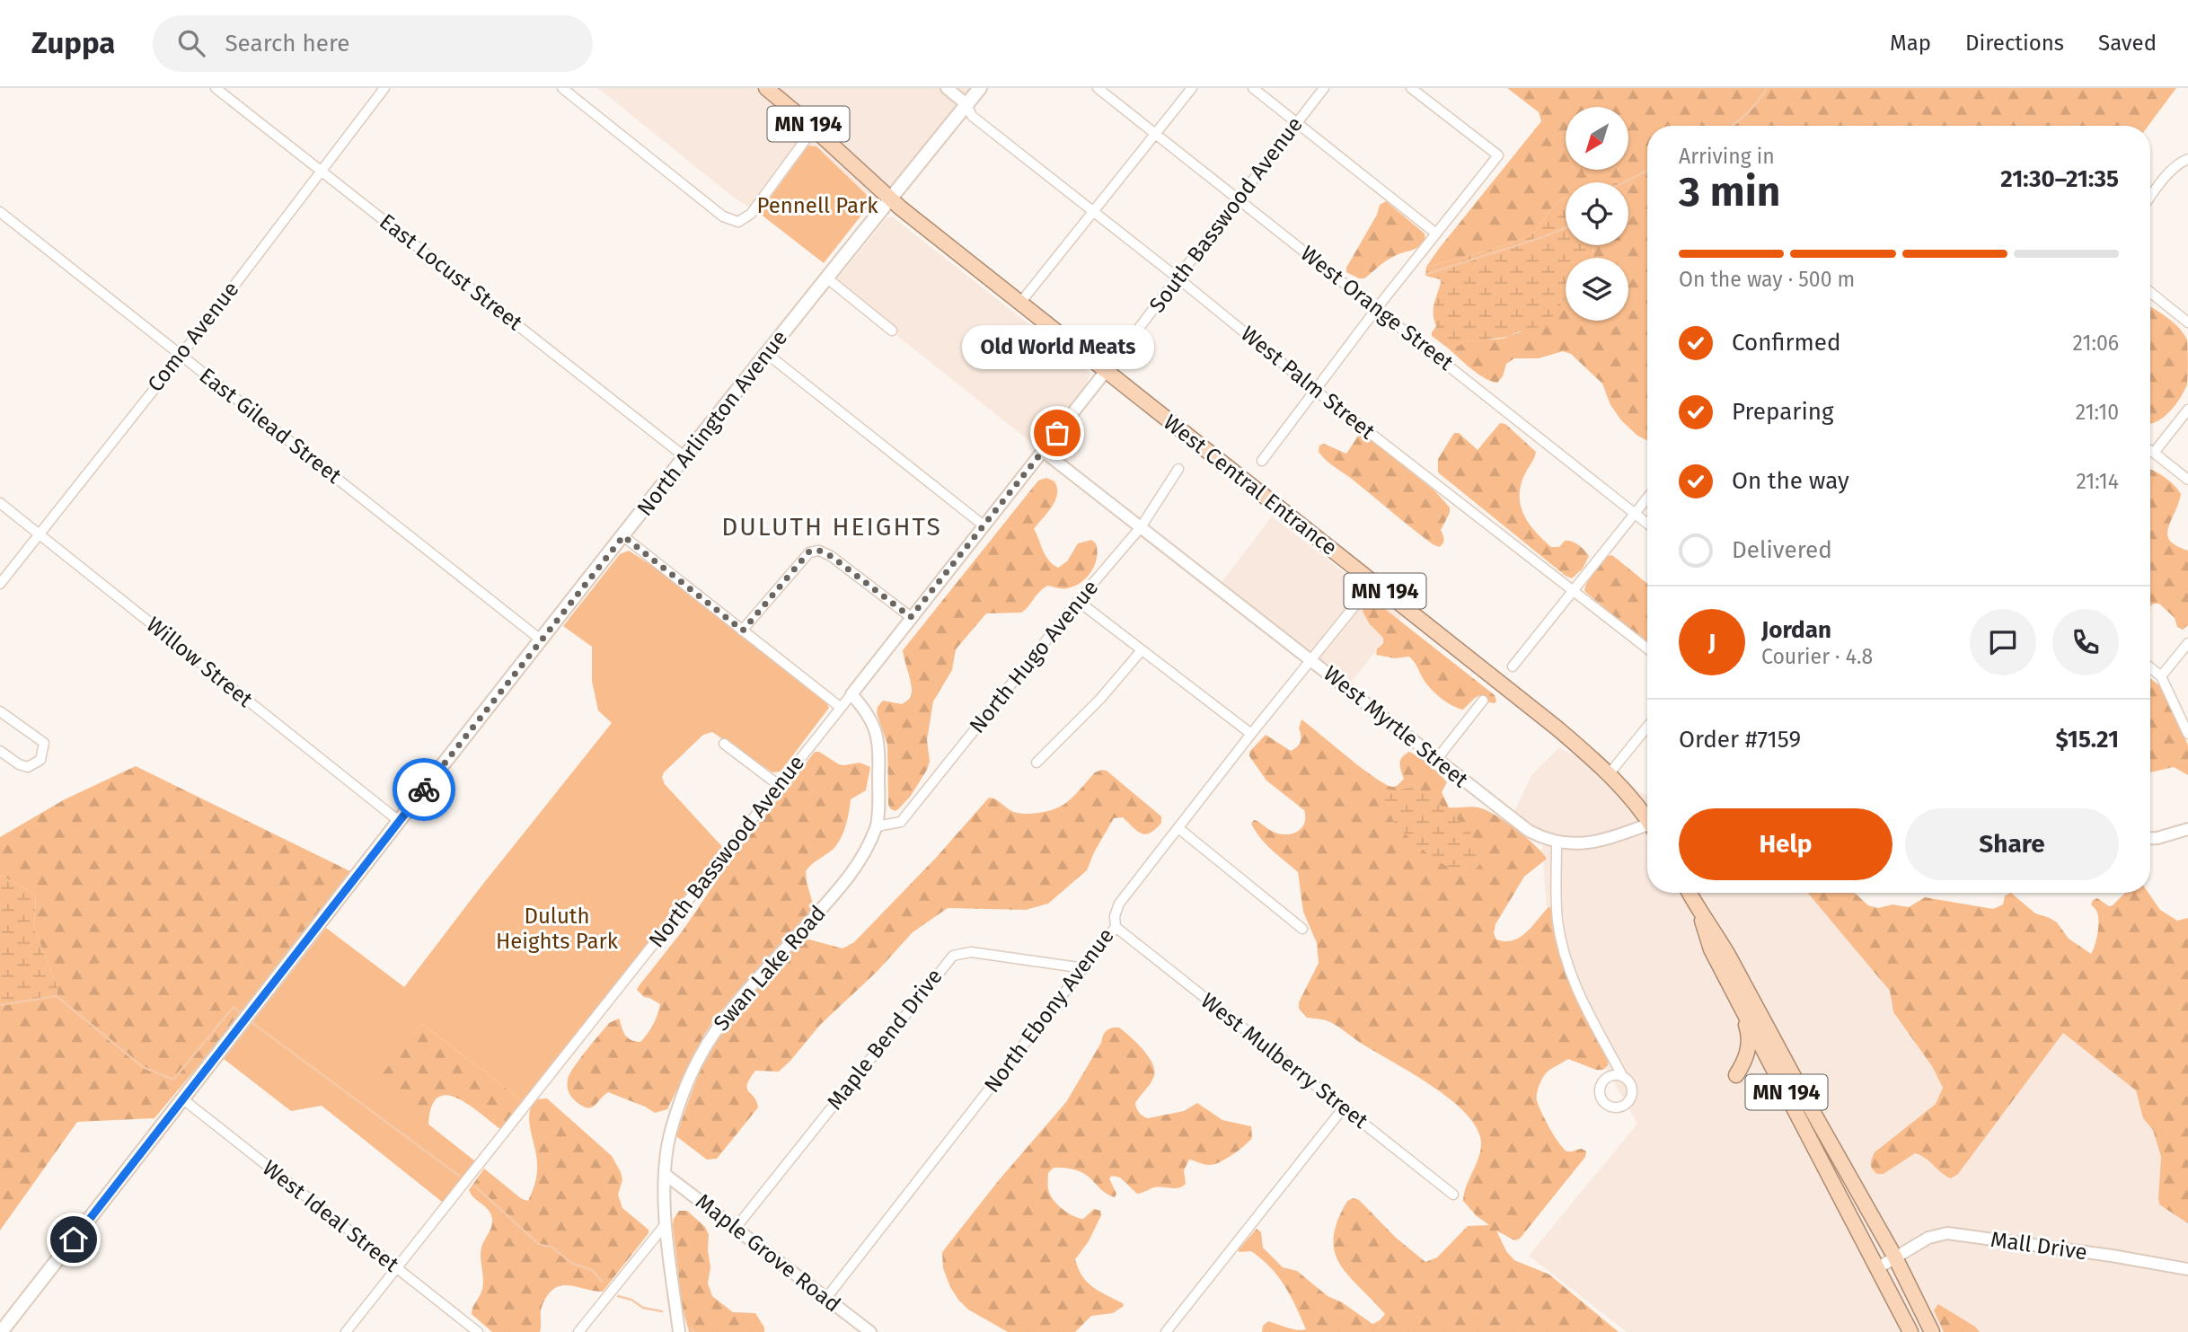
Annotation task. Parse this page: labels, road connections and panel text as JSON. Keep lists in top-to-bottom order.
{
  "streets": {
    "highway": ["MN 194", "West Central Entrance"],
    "main road": ["North Arlington Avenue"],
    "street": [
      "South Basswood Avenue",
      "East Locust Street",
      "West Orange Street",
      "Como Avenue",
      "West Palm Street",
      "East Gilead Street",
      "North Hugo Avenue",
      "Willow Street",
      "West Myrtle Street",
      "North Basswood Avenue",
      "Swan Lake Road",
      "North Ebony Avenue",
      "Maple Bend Drive",
      "West Mulberry Street",
      "West Ideal Street",
      "Mall Drive",
      "Maple Grove Road"
    ]
  },
  "crossings": [
    ["MN 194", "North Arlington Avenue"],
    ["MN 194", "West Central Entrance"],
    ["MN 194", "Mall Drive"],
    ["South Basswood Avenue", "West Orange Street"],
    ["South Basswood Avenue", "West Palm Street"],
    ["South Basswood Avenue", "West Central Entrance"],
    ["South Basswood Avenue", "North Basswood Avenue"],
    ["East Locust Street", "Como Avenue"],
    ["East Locust Street", "North Arlington Avenue"],
    ["Como Avenue", "East Gilead Street"],
    ["Como Avenue", "Willow Street"],
    ["West Palm Street", "North Arlington Avenue"],
    ["North Arlington Avenue", "East Gilead Street"],
    ["North Arlington Avenue", "West Central Entrance"],
    ["North Arlington Avenue", "Willow Street"],
    ["North Arlington Avenue", "West Ideal Street"],
    ["West Central Entrance", "North Basswood Avenue"],
    ["North Hugo Avenue", "West Myrtle Street"],
    ["North Hugo Avenue", "Swan Lake Road"],
    ["West Myrtle Street", "North Basswood Avenue"],
    ["West Myrtle Street", "North Ebony Avenue"],
    ["North Basswood Avenue", "Swan Lake Road"],
    ["North Basswood Avenue", "West Ideal Street"],
    ["Swan Lake Road", "Maple Grove Road"],
    ["North Ebony Avenue", "Maple Bend Drive"],
    ["North Ebony Avenue", "West Mulberry Street"],
    ["North Ebony Avenue", "Maple Grove Road"],
    ["Maple Bend Drive", "Maple Grove Road"]
  ],
  "districts": ["DULUTH HEIGHTS"],
  "parks": ["Pennell Park", "Duluth Heights Park"],
  "places": ["Old World Meats"],
  "north": "bottom left",
  "page": {
    "header": "Zuppa",
    "search": "Search here",
    "nav": ["Map", "Directions", "Saved"],
    "heading": ["3 min", "Arriving in", "21:30–21:35"],
    "panel": [
      "Jordan",
      "Courier · 4.8",
      "Order #7159",
      "$15.21"
    ],
    "bar": "On the way · 500 m",
    "list": [
      ["Confirmed", "21:06"],
      ["Preparing", "21:10"],
      ["On the way", "21:14"],
      "Delivered"
    ],
    "bubble": "Old World Meats",
    "round": "J",
    "buttons": ["Help", "Share"]
  }
}
